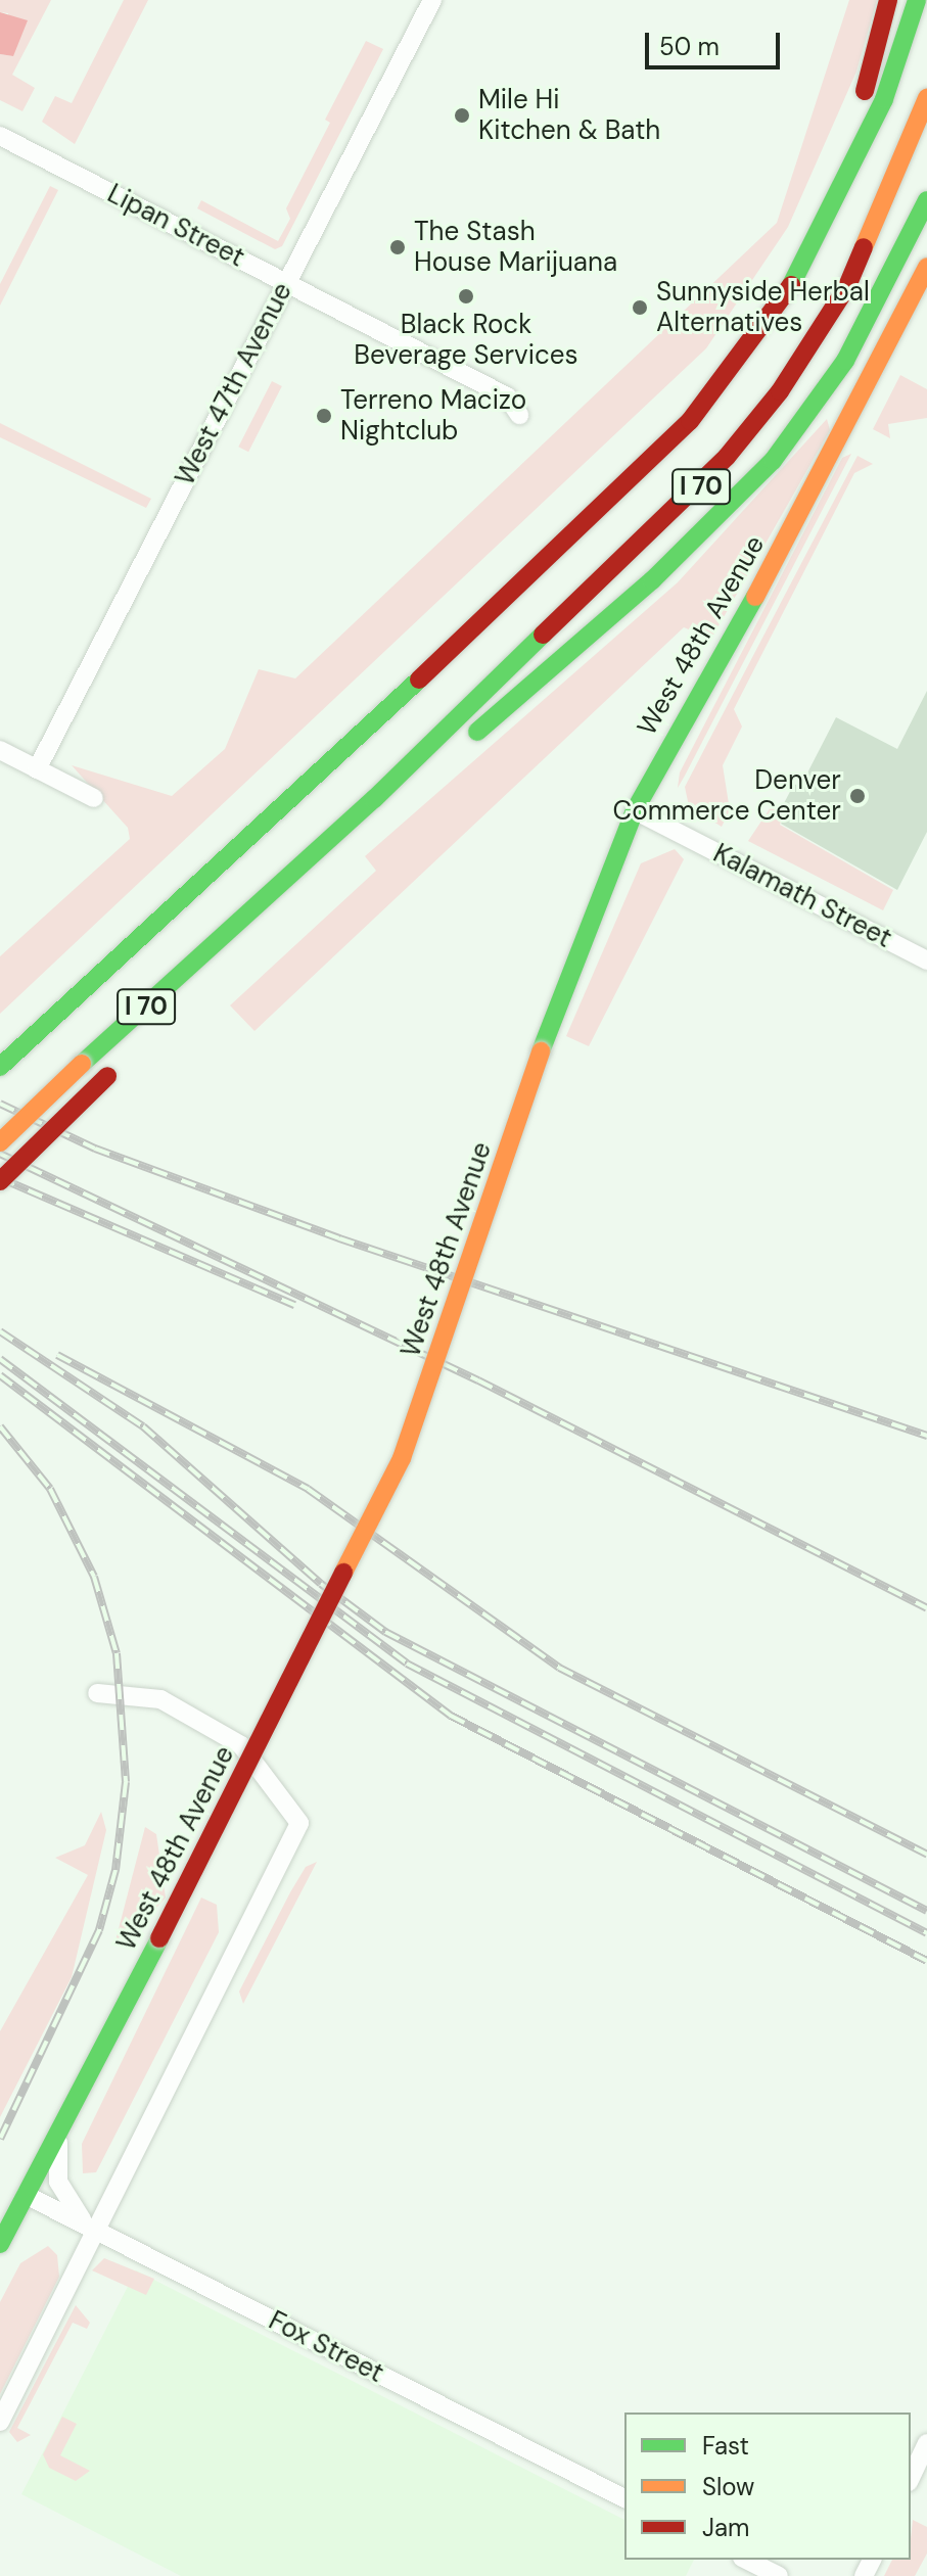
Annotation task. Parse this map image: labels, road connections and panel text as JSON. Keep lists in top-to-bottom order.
{
  "streets": {
    "main road": ["I 70", "West 48th Avenue"],
    "street": [
      "Lipan Street",
      "West 47th Avenue",
      "Kalamath Street",
      "Fox Street"
    ]
  },
  "crossings": [
    ["Lipan Street", "West 47th Avenue"],
    ["West 48th Avenue", "Kalamath Street"],
    ["West 48th Avenue", "Fox Street"]
  ],
  "places": [
    "Mile Hi Kitchen & Bath",
    "The Stash House Marijuana",
    "Black Rock Beverage Services",
    "Sunnyside Herbal Alternatives",
    "Terreno Macizo Nightclub",
    "Denver Commerce Center"
  ],
  "legend": ["Fast", "Slow", "Jam"],
  "scale_bar": "50 m"
}
